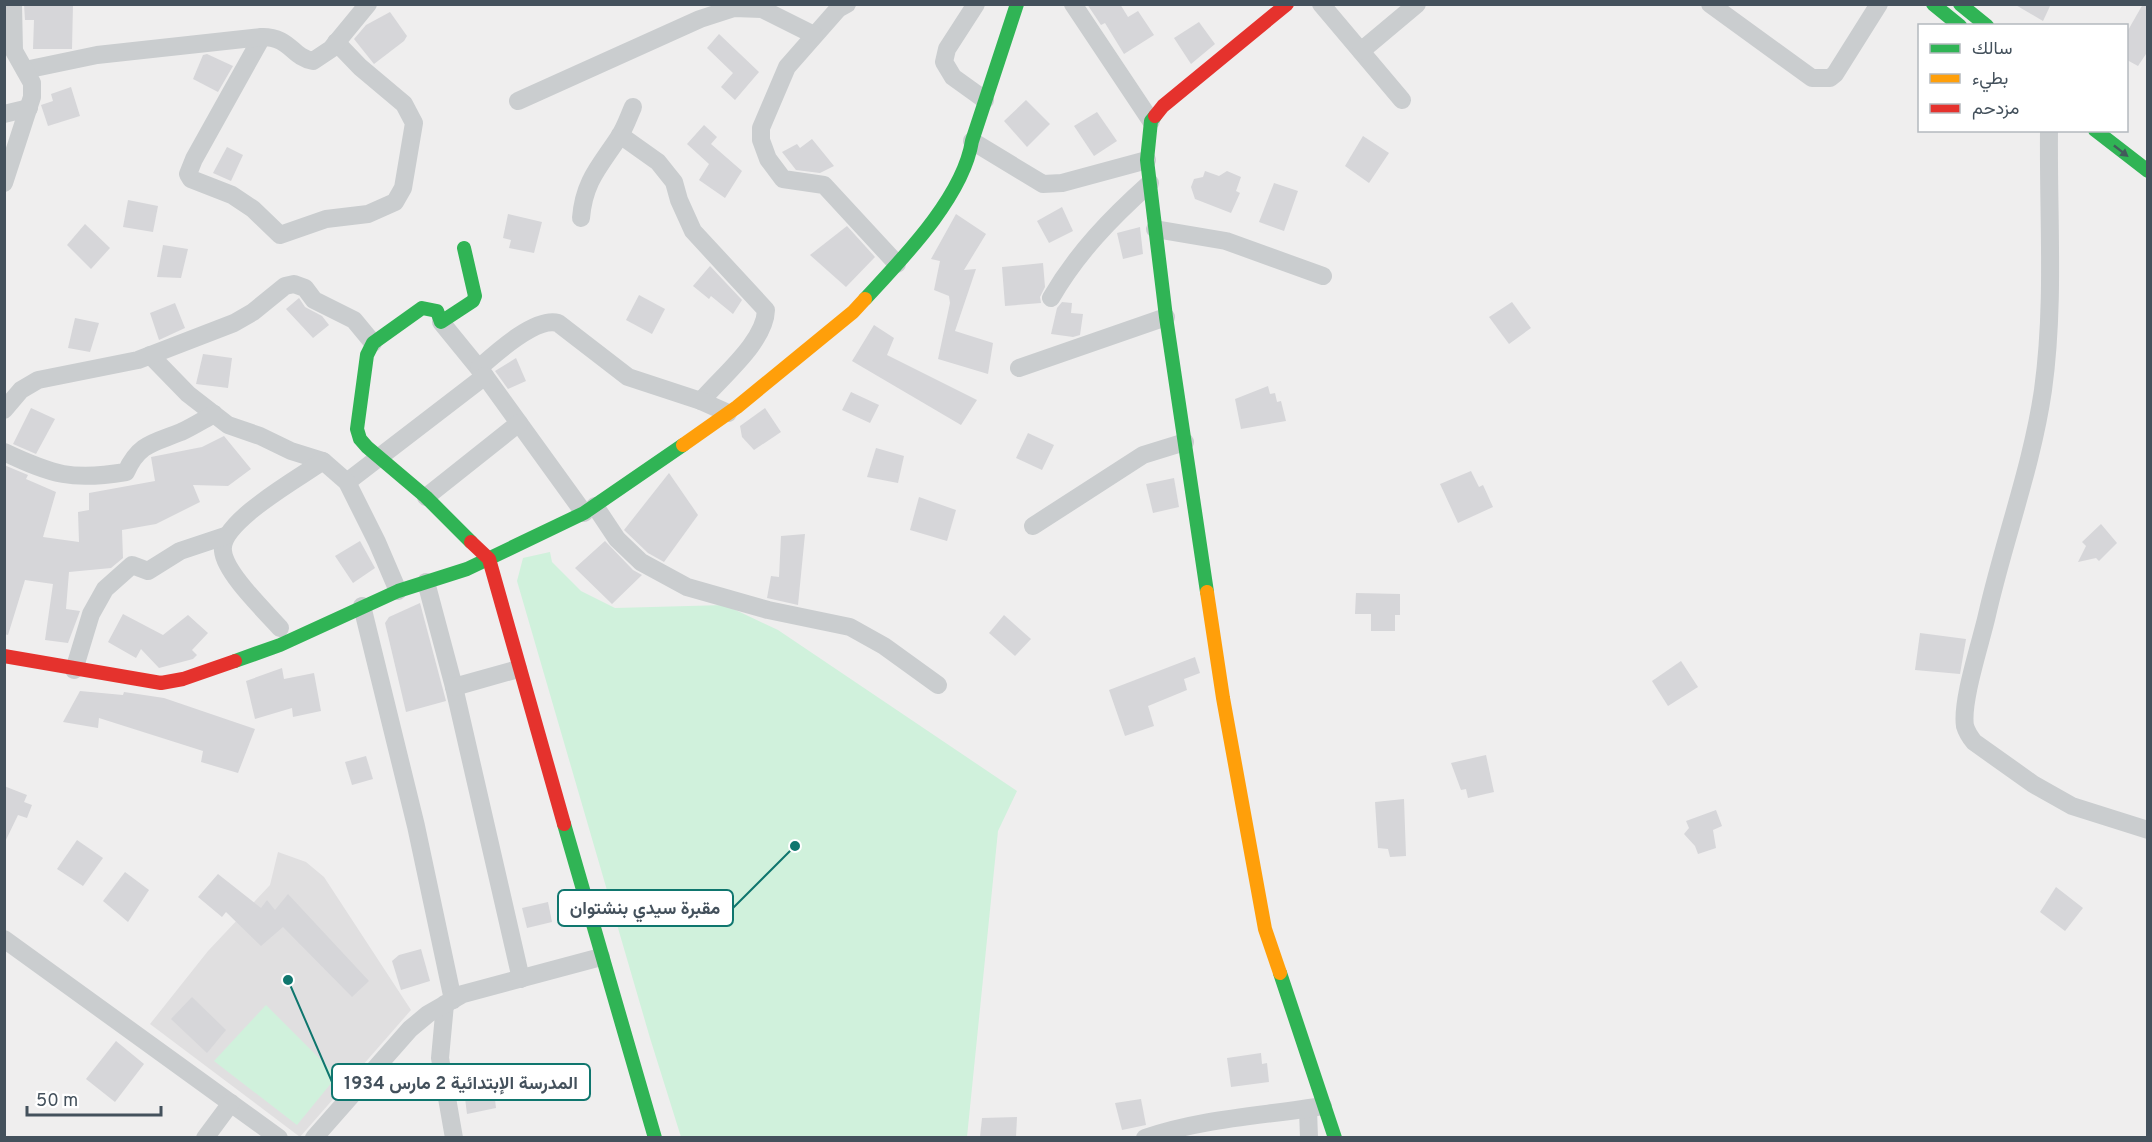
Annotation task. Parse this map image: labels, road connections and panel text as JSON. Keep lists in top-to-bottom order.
{
  "places": ["مقبرة سيدي بنشتوان", "المدرسة الإبتدائية 2 مارس 1934"],
  "legend": ["سالك", "بطيء", "مزدحم"],
  "scale_bar": "50 m"
}
